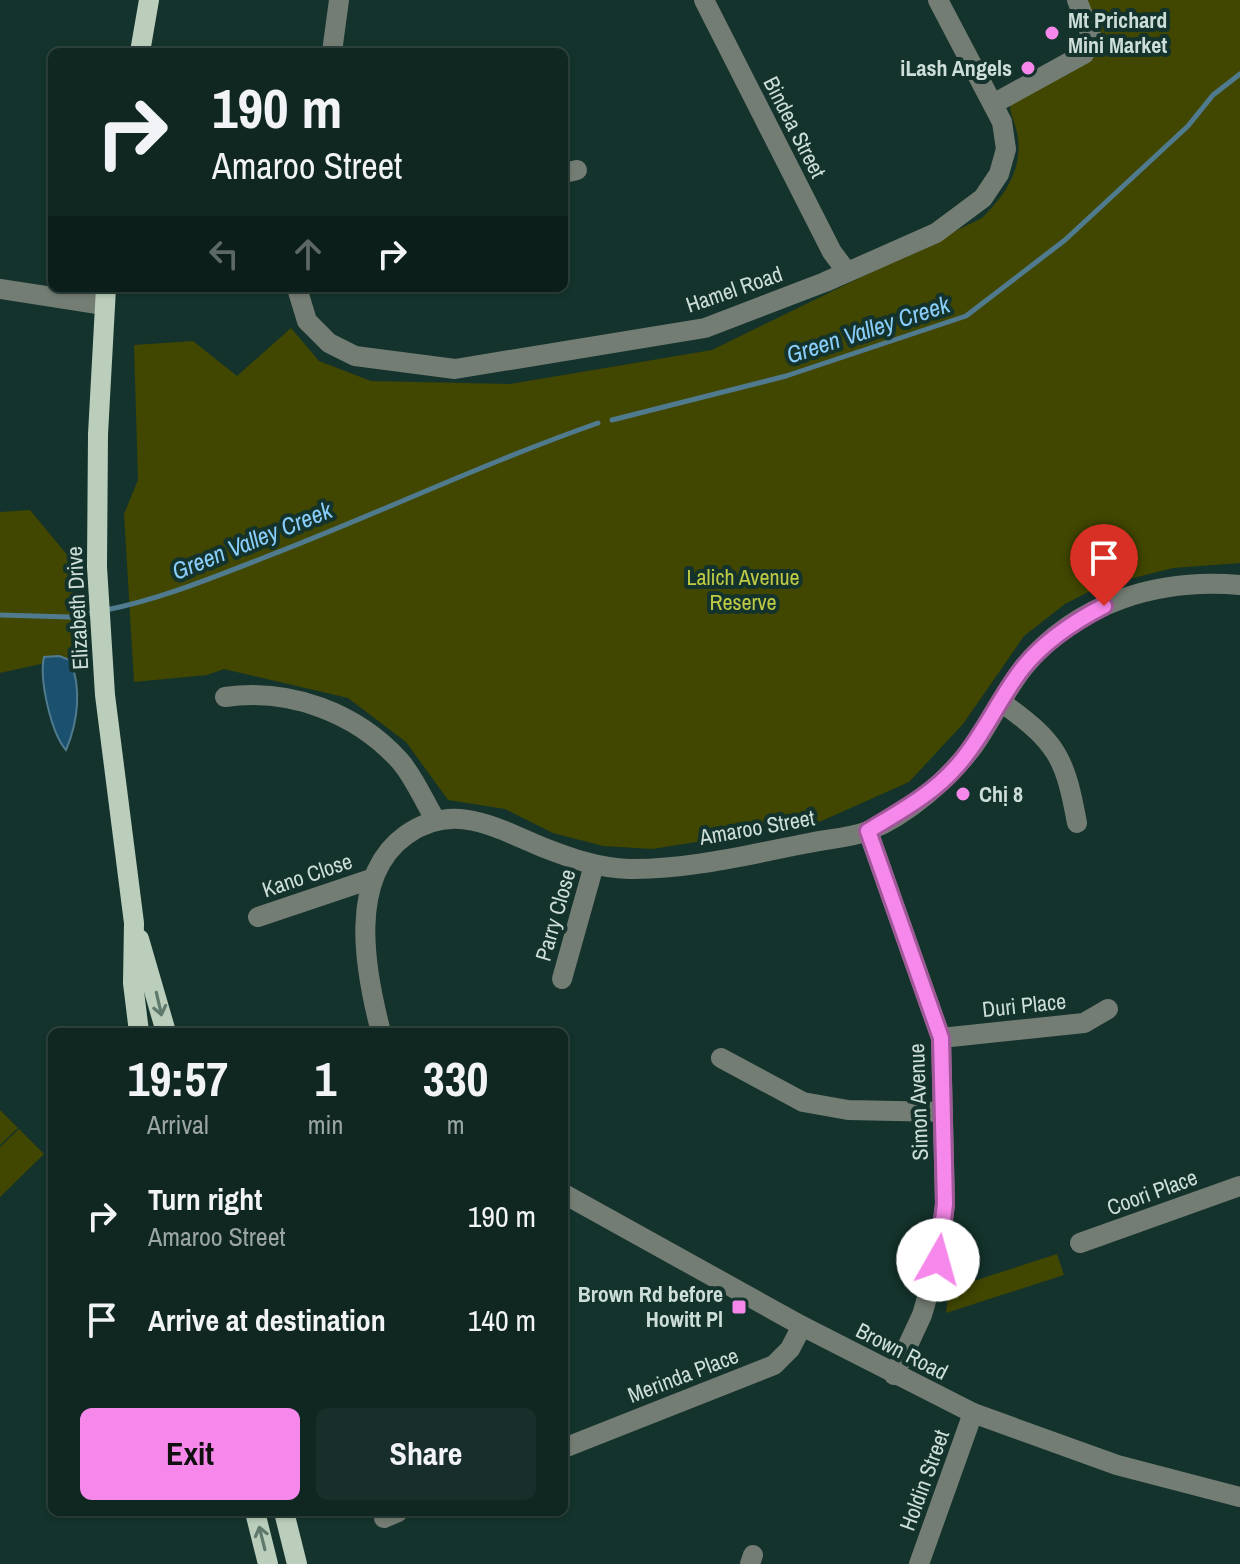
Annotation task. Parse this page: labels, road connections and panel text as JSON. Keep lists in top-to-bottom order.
{
  "streets": {
    "main road": ["Elizabeth Drive"],
    "street": [
      "Bindea Street",
      "Hamel Road",
      "Amaroo Street",
      "Kano Close",
      "Parry Close",
      "Duri Place",
      "Simon Avenue",
      "Coori Place",
      "Brown Road",
      "Merinda Place",
      "Holdin Street"
    ]
  },
  "crossings": [
    ["Bindea Street", "Hamel Road"],
    ["Amaroo Street", "Parry Close"],
    ["Amaroo Street", "Simon Avenue"],
    ["Duri Place", "Simon Avenue"],
    ["Simon Avenue", "Brown Road"],
    ["Brown Road", "Merinda Place"],
    ["Brown Road", "Holdin Street"]
  ],
  "water": ["Green Valley Creek"],
  "parks": ["Lalich Avenue Reserve"],
  "places": {
    "other": ["Mt Prichard Mini Market", "iLash Angels", "Chị 8"],
    "transit": ["Brown Rd before Howitt Pl"]
  },
  "page": {
    "turn": ["190 m", "Amaroo Street"],
    "eta": [
      "19:57",
      "Arrival",
      "1",
      "min",
      "330",
      "m"
    ],
    "list": [
      {
        "name": "Turn right",
        "note": "Amaroo Street",
        "value": "190 m"
      },
      {
        "name": "Arrive at destination",
        "value": "140 m"
      }
    ],
    "buttons": ["Exit", "Share"]
  }
}
